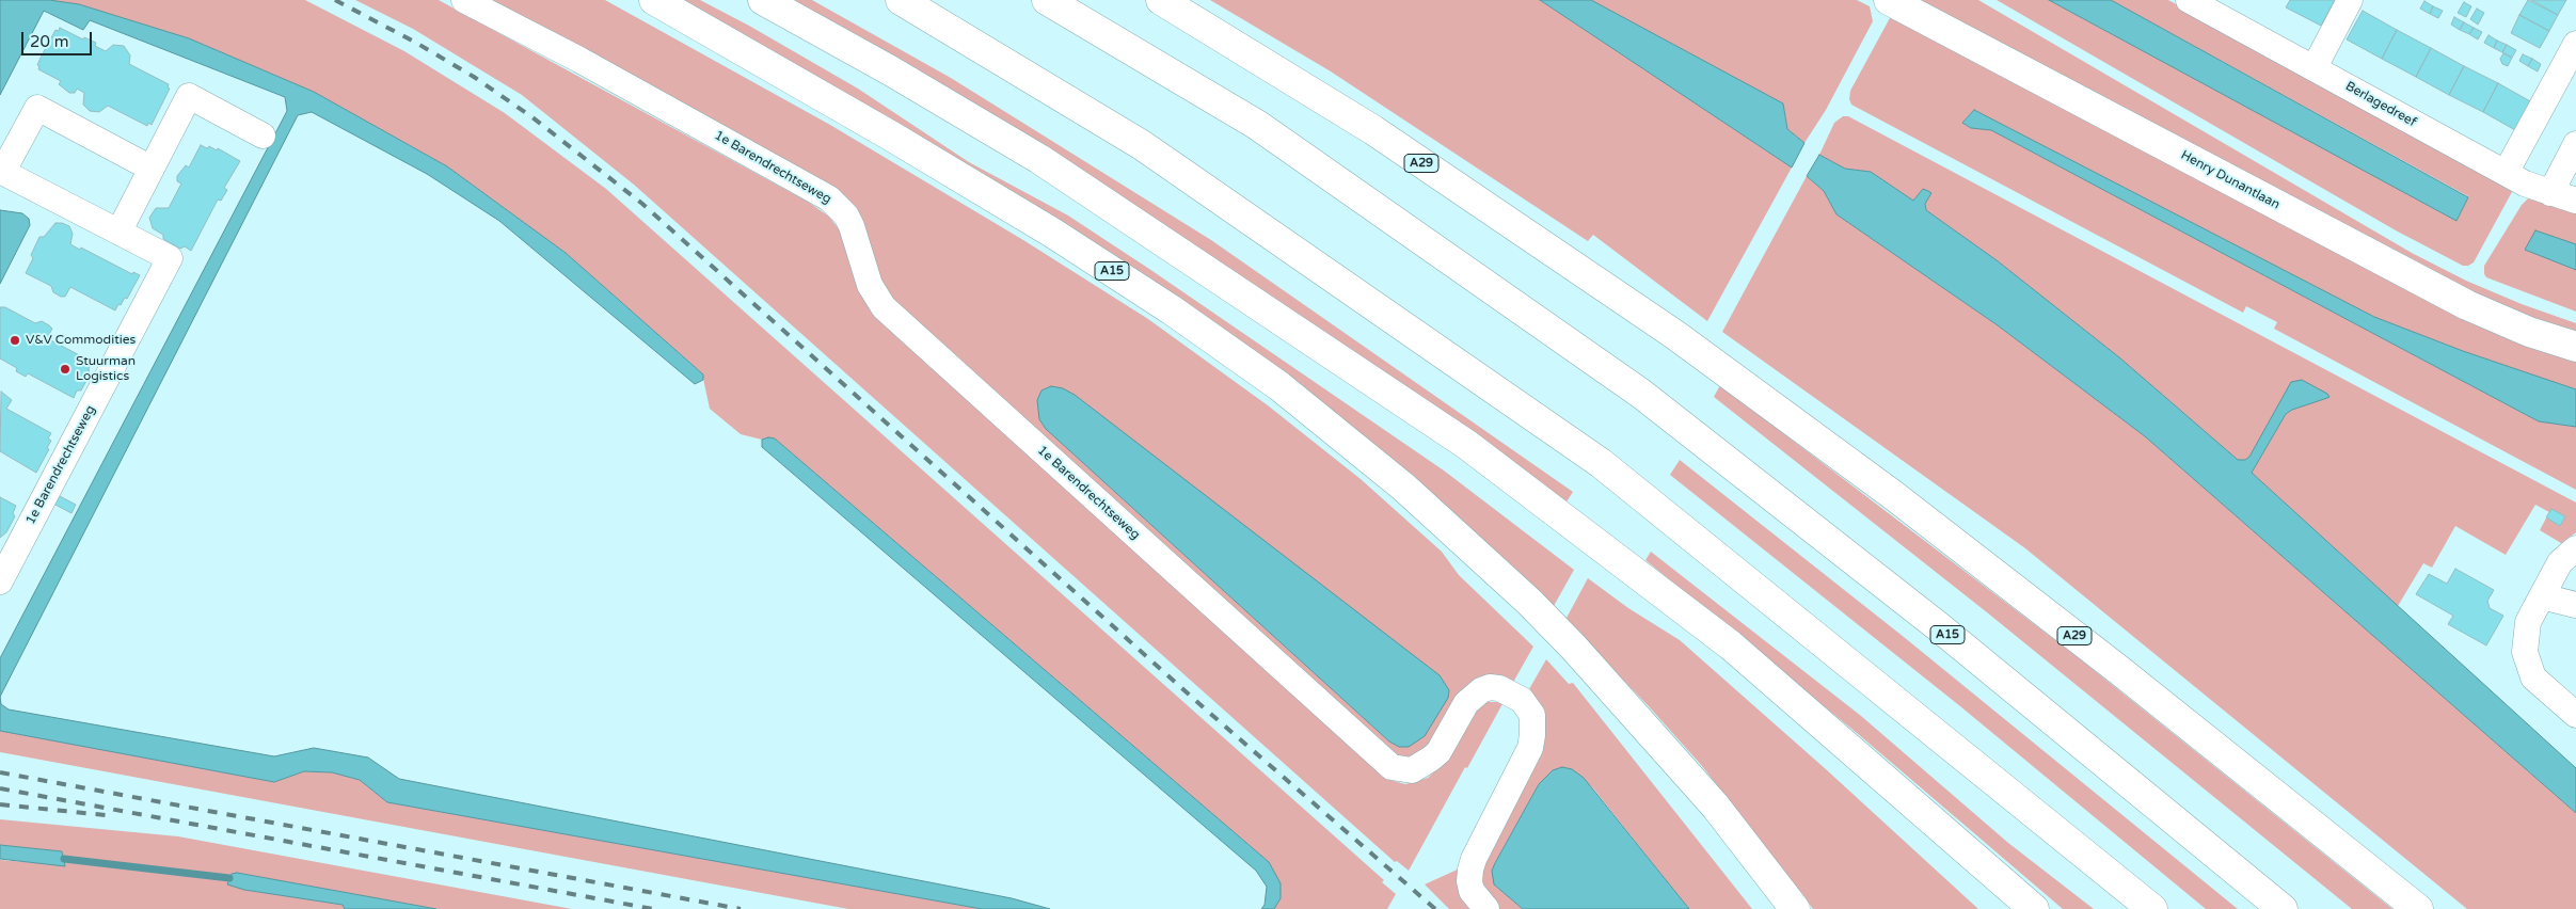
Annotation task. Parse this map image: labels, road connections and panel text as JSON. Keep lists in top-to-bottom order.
{
  "streets": {
    "main road": ["A29", "Henry Dunantlaan", "A15"],
    "street": ["Berlagedreef", "1e Barendrechtseweg"]
  },
  "places": ["V&V Commodities", "Stuurman Logistics"],
  "scale_bar": "20 m"
}
